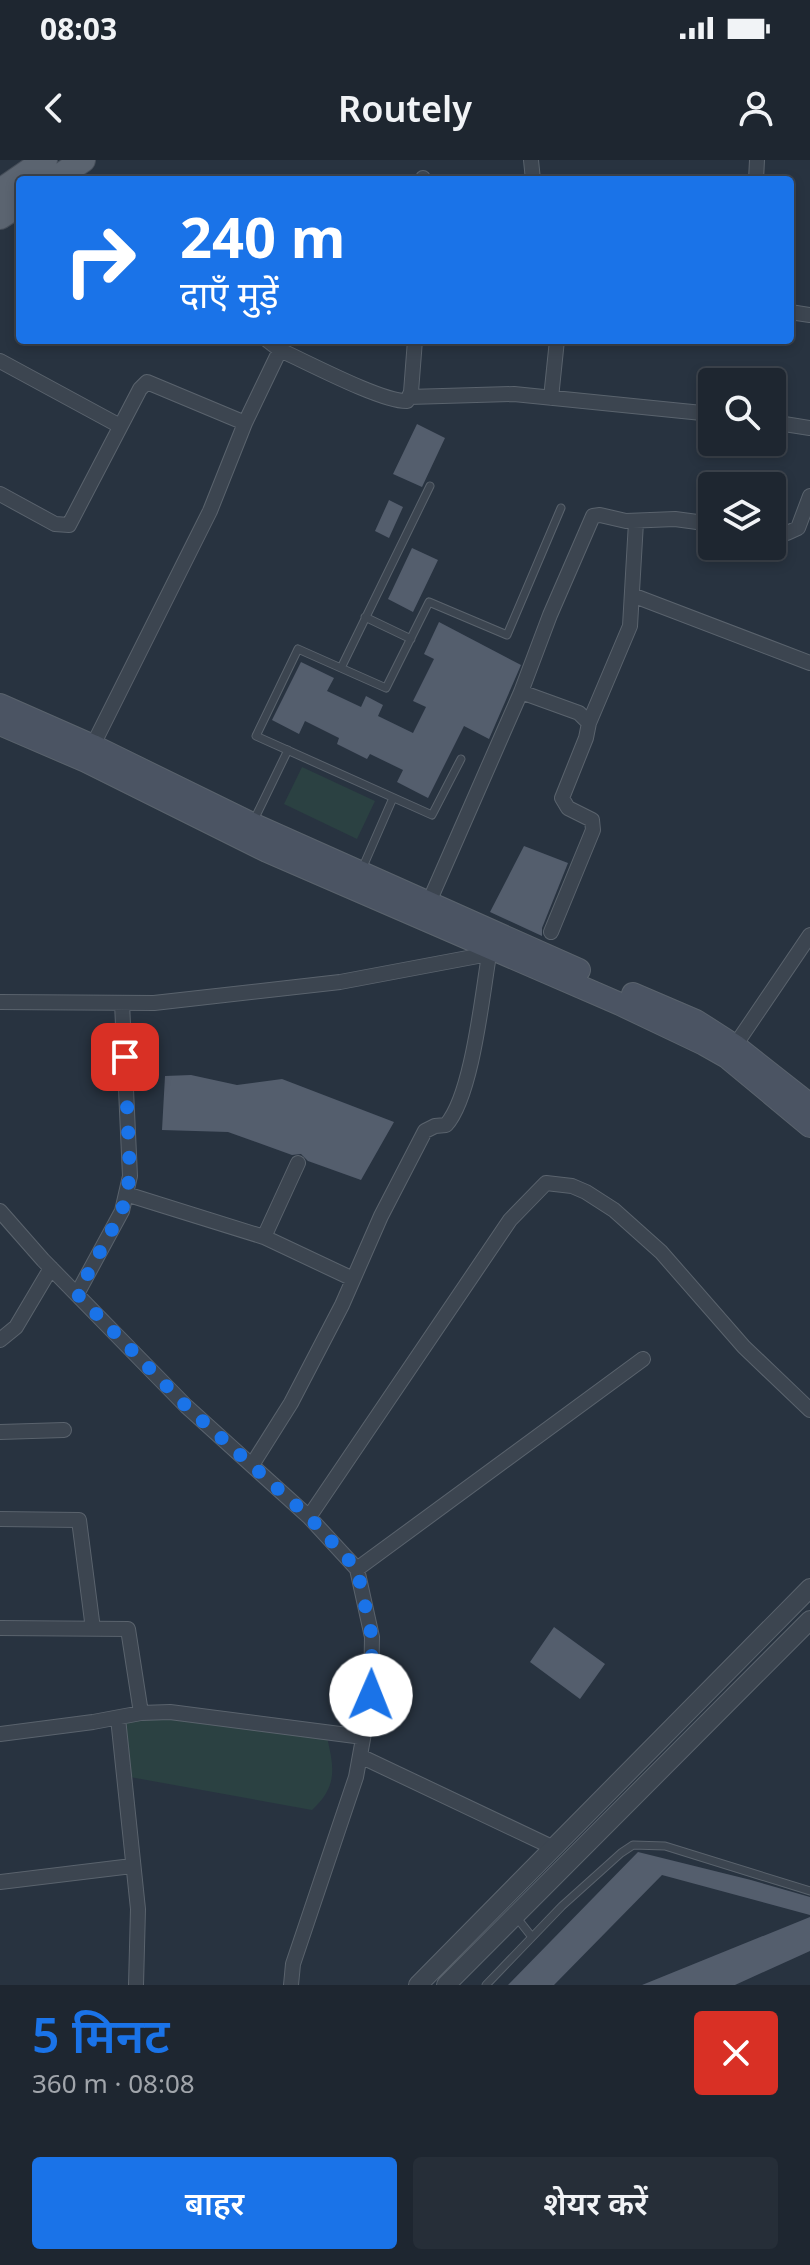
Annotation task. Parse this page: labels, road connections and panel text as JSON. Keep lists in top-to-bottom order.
{
  "page": {
    "status": "08:03",
    "header": "Routely",
    "turn": ["240 m", "दाएँ मुड़ें"],
    "heading": ["5 मिनट", "360 m · 08:08"],
    "buttons": ["बाहर", "शेयर करें"]
  }
}
